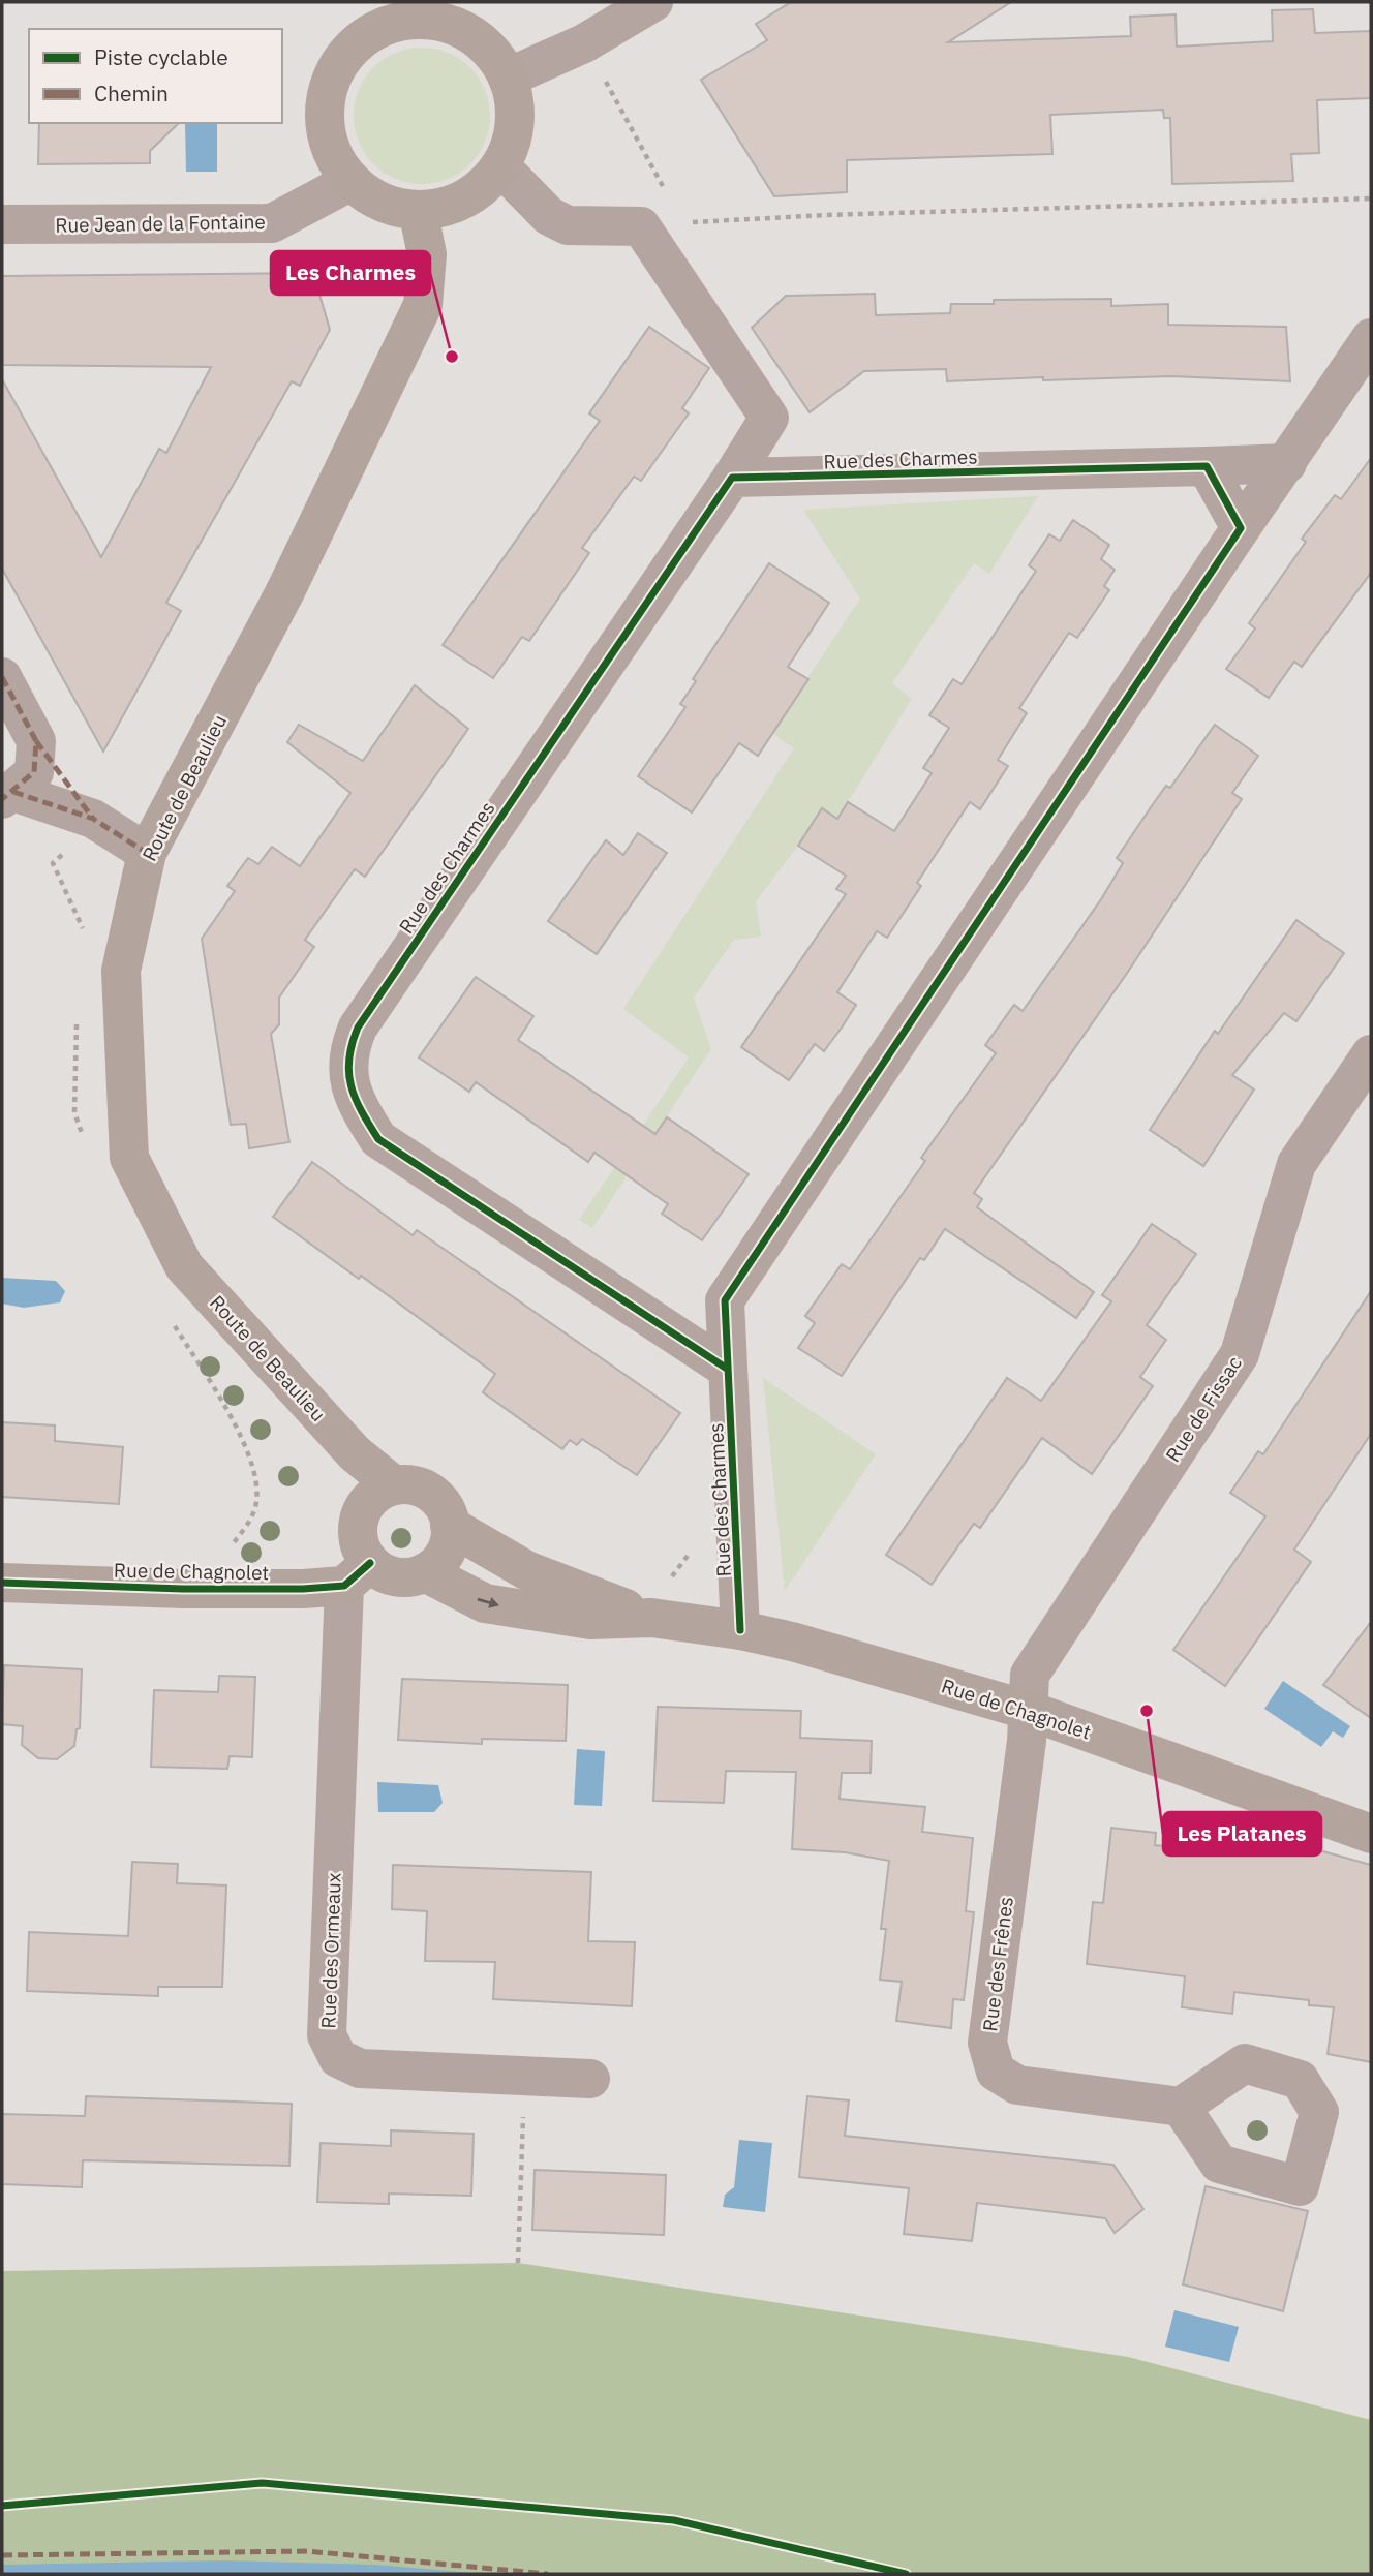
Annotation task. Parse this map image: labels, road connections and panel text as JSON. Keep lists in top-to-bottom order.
{
  "streets": {
    "street": [
      "Rue Jean de la Fontaine",
      "Rue des Charmes",
      "Route de Beaulieu",
      "Rue de Fissac",
      "Rue de Chagnolet",
      "Rue des Ormeaux",
      "Rue des Frênes"
    ]
  },
  "crossings": [
    ["Rue Jean de la Fontaine", "Route de Beaulieu"],
    ["Rue des Charmes", "Rue de Chagnolet"],
    ["Route de Beaulieu", "Rue de Chagnolet"],
    ["Route de Beaulieu", "Rue des Ormeaux"],
    ["Rue de Fissac", "Rue de Chagnolet"],
    ["Rue de Fissac", "Rue des Frênes"],
    ["Rue de Chagnolet", "Rue des Ormeaux"],
    ["Rue de Chagnolet", "Rue des Frênes"]
  ],
  "places": ["Les Charmes", "Les Platanes"],
  "legend": ["Piste cyclable", "Chemin"]
}
